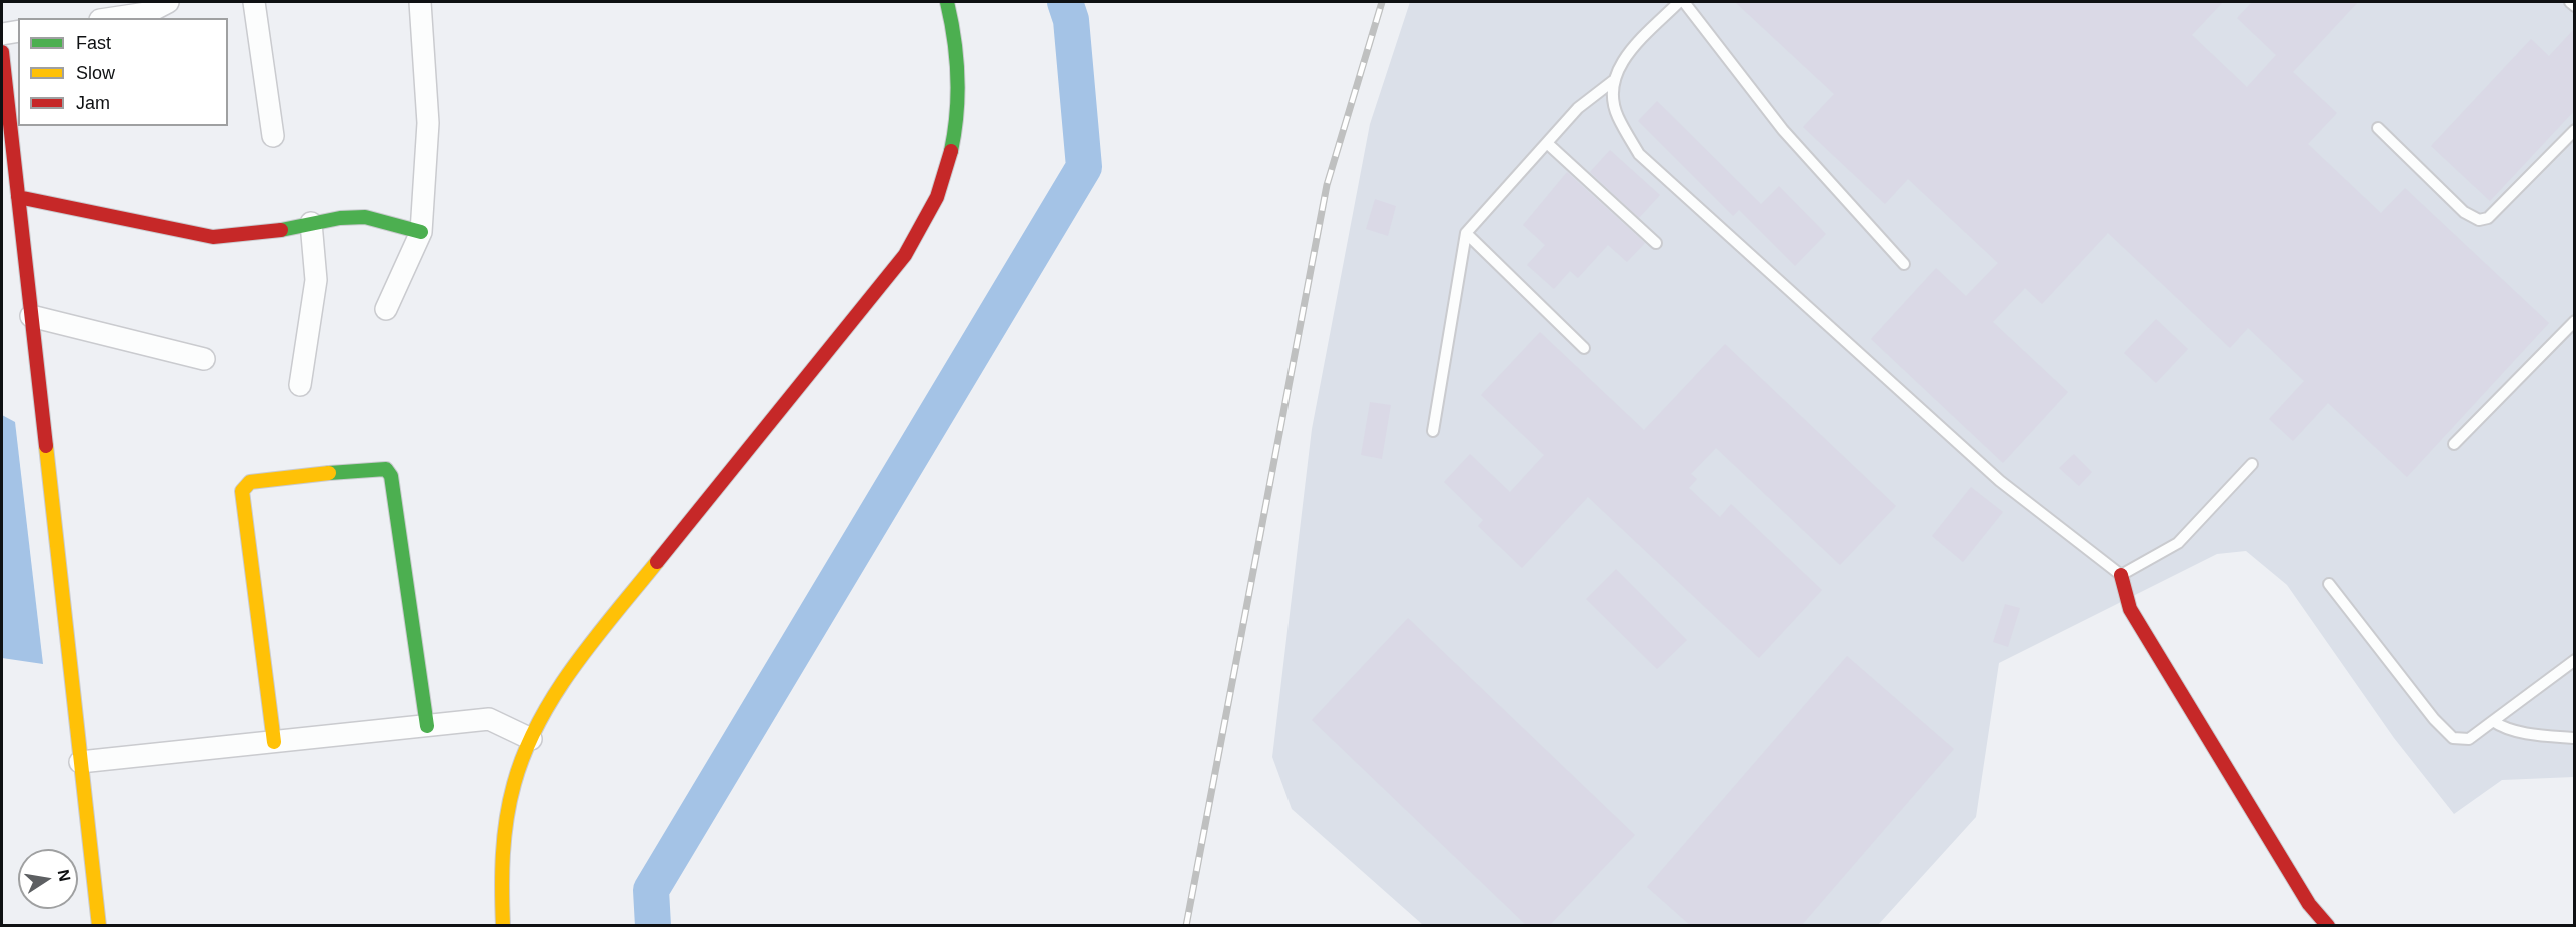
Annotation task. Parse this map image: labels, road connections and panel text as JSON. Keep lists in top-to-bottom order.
{
  "legend": ["Fast", "Slow", "Jam"],
  "north": "right"
}
